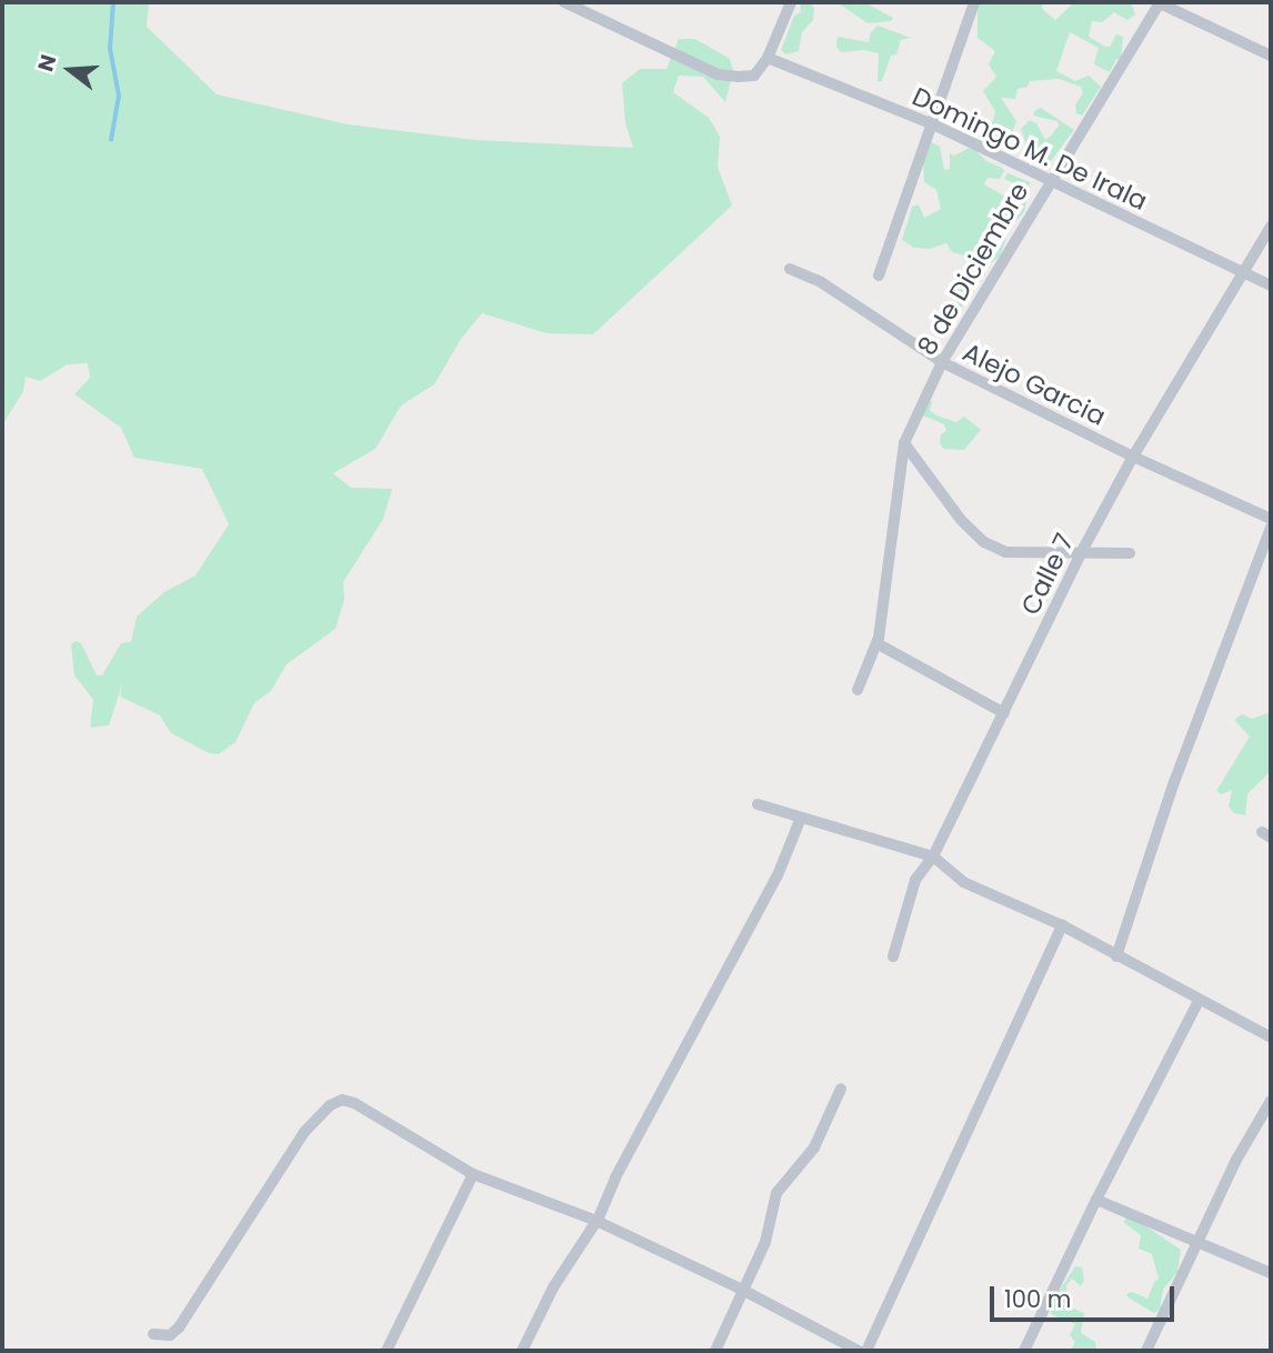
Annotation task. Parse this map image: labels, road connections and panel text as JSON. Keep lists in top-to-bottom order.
{
  "streets": {
    "street": [
      "Domingo M. De Irala",
      "8 de Diciembre",
      "Alejo Garcia",
      "Calle 7"
    ]
  },
  "crossings": [
    ["Domingo M. De Irala", "8 de Diciembre"],
    ["Domingo M. De Irala", "Calle 7"],
    ["8 de Diciembre", "Alejo Garcia"],
    ["Alejo Garcia", "Calle 7"]
  ],
  "scale_bar": "100 m",
  "north": "left"
}
